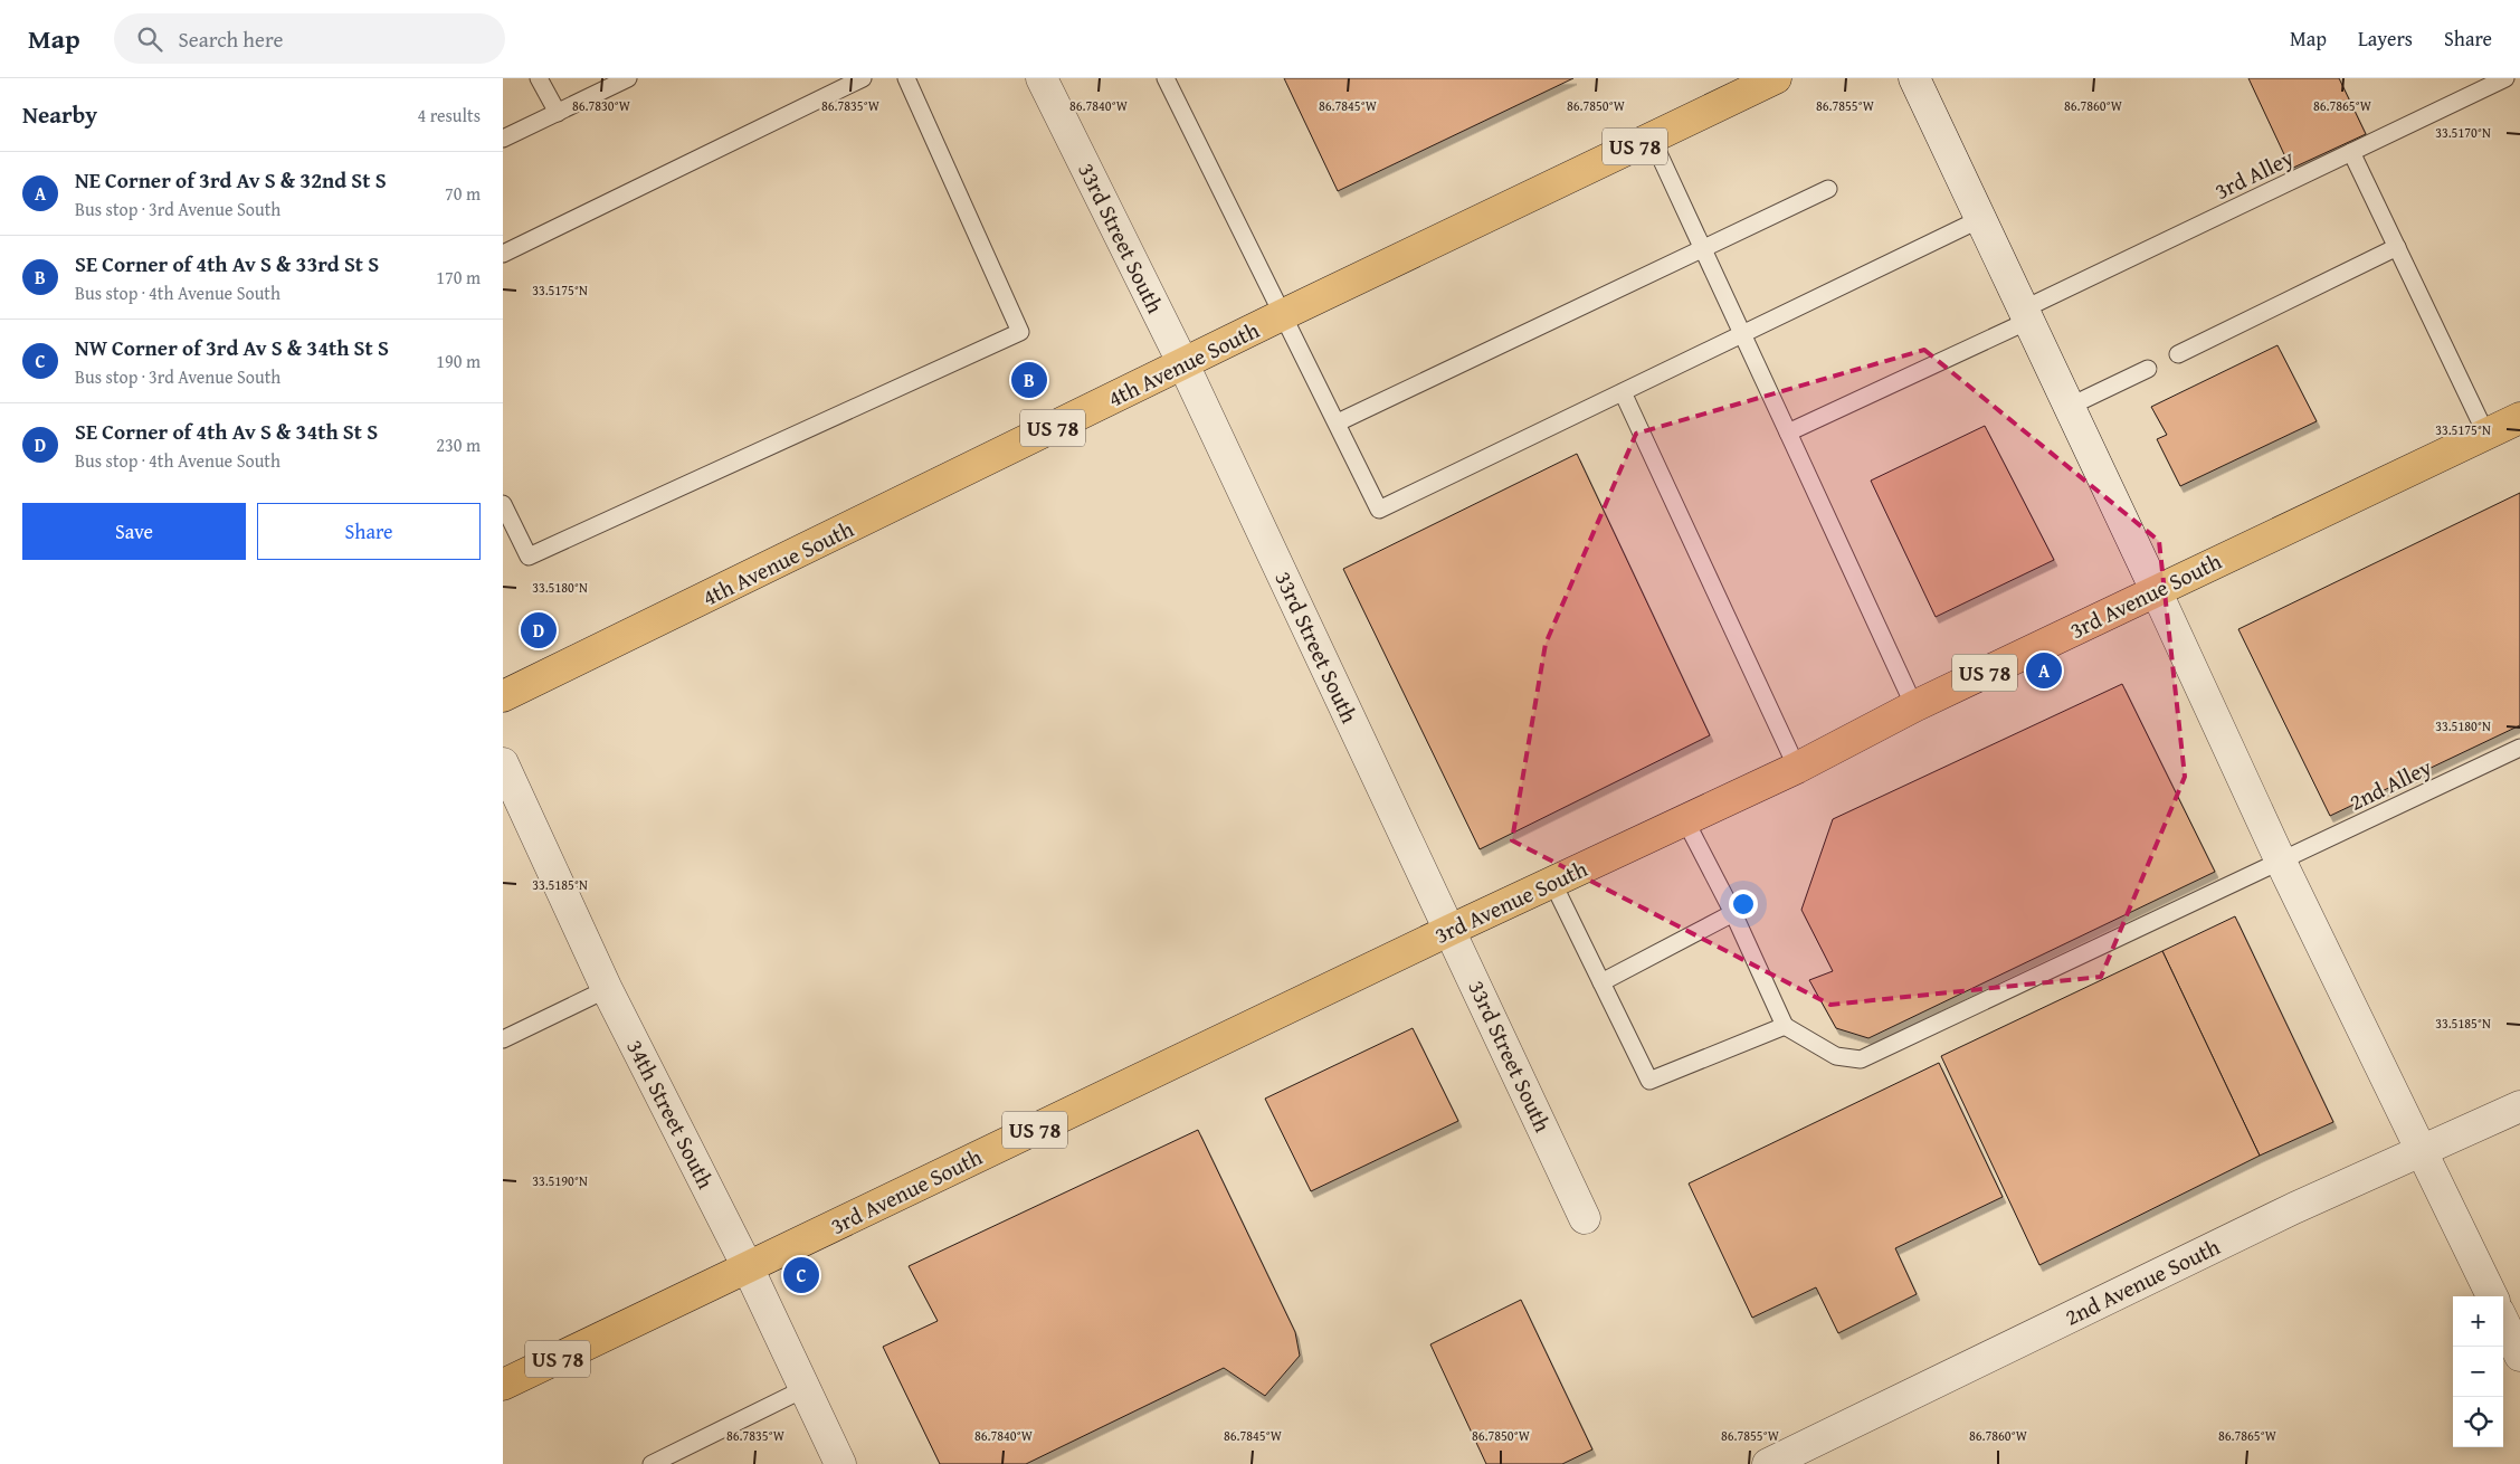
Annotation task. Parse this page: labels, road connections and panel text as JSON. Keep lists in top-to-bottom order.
{
  "streets": {
    "main road": ["US 78", "4th Avenue South", "3rd Avenue South"],
    "street": ["33rd Street South", "34th Street South", "2nd Avenue South"],
    "lane": ["3rd Alley", "2nd Alley"]
  },
  "crossings": [
    ["33rd Street South", "4th Avenue South"],
    ["33rd Street South", "3rd Avenue South"],
    ["3rd Avenue South", "34th Street South"]
  ],
  "page": {
    "header": "Map",
    "search": "Search here",
    "nav": ["Map", "Layers", "Share"],
    "heading": ["Nearby", "4 results"],
    "list": [
      {
        "mark": "A",
        "name": "NE Corner of 3rd Av S & 32nd St S",
        "note": "Bus stop · 3rd Avenue South",
        "value": "70 m"
      },
      {
        "mark": "B",
        "name": "SE Corner of 4th Av S & 33rd St S",
        "note": "Bus stop · 4th Avenue South",
        "value": "170 m"
      },
      {
        "mark": "C",
        "name": "NW Corner of 3rd Av S & 34th St S",
        "note": "Bus stop · 3rd Avenue South",
        "value": "190 m"
      },
      {
        "mark": "D",
        "name": "SE Corner of 4th Av S & 34th St S",
        "note": "Bus stop · 4th Avenue South",
        "value": "230 m"
      }
    ],
    "pins": [
      "B",
      "D",
      "A",
      "C"
    ],
    "buttons": ["Save", "Share"],
    "map_buttons": ["+", "−"]
  },
  "coordinates": [
    "86.7830°W",
    "86.7835°W",
    "86.7840°W",
    "86.7845°W",
    "86.7850°W",
    "86.7855°W",
    "86.7860°W",
    "86.7865°W",
    "33.5170°N",
    "33.5175°N",
    "33.5180°N",
    "33.5185°N",
    "33.5190°N"
  ]
}
